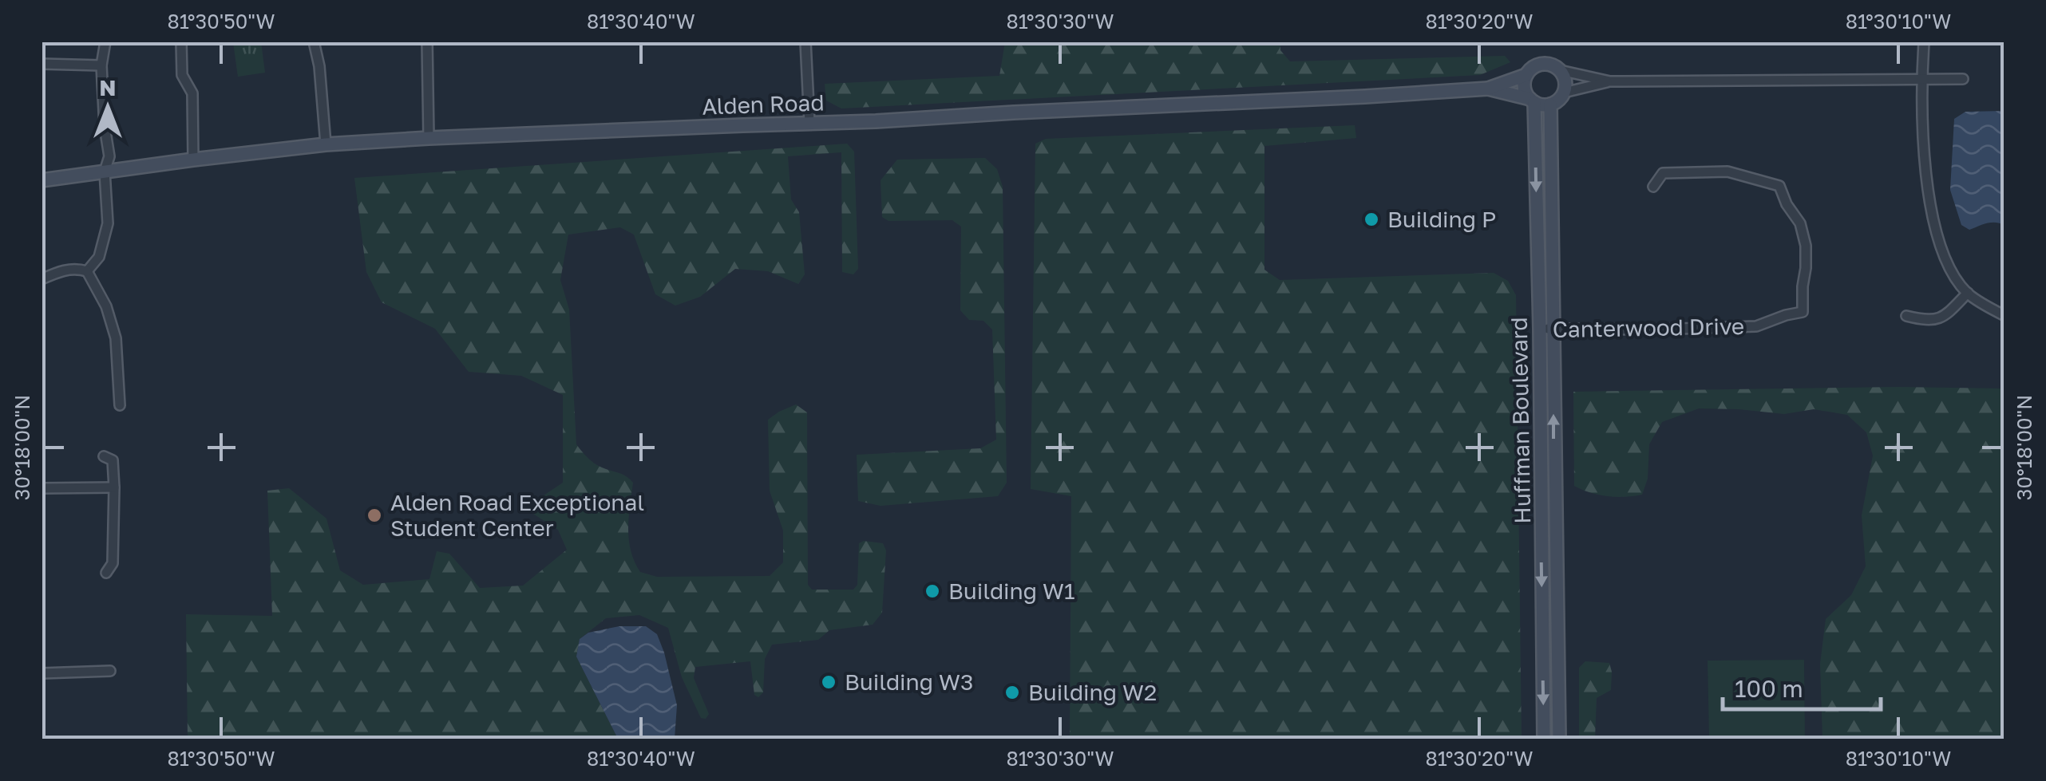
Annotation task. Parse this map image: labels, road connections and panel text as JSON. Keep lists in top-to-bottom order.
{
  "streets": {
    "street": ["Alden Road", "Canterwood Drive", "Huffman Boulevard"]
  },
  "crossings": [
    ["Alden Road", "Huffman Boulevard"],
    ["Canterwood Drive", "Huffman Boulevard"]
  ],
  "places": [
    "Building P",
    "Alden Road Exceptional Student Center",
    "Building W1",
    "Building W3",
    "Building W2"
  ],
  "scale_bar": "100 m",
  "north": "top",
  "coordinates": [
    "81°30'50\"W",
    "81°30'40\"W",
    "81°30'30\"W",
    "81°30'20\"W",
    "81°30'10\"W",
    "30°18'00\"N"
  ]
}
